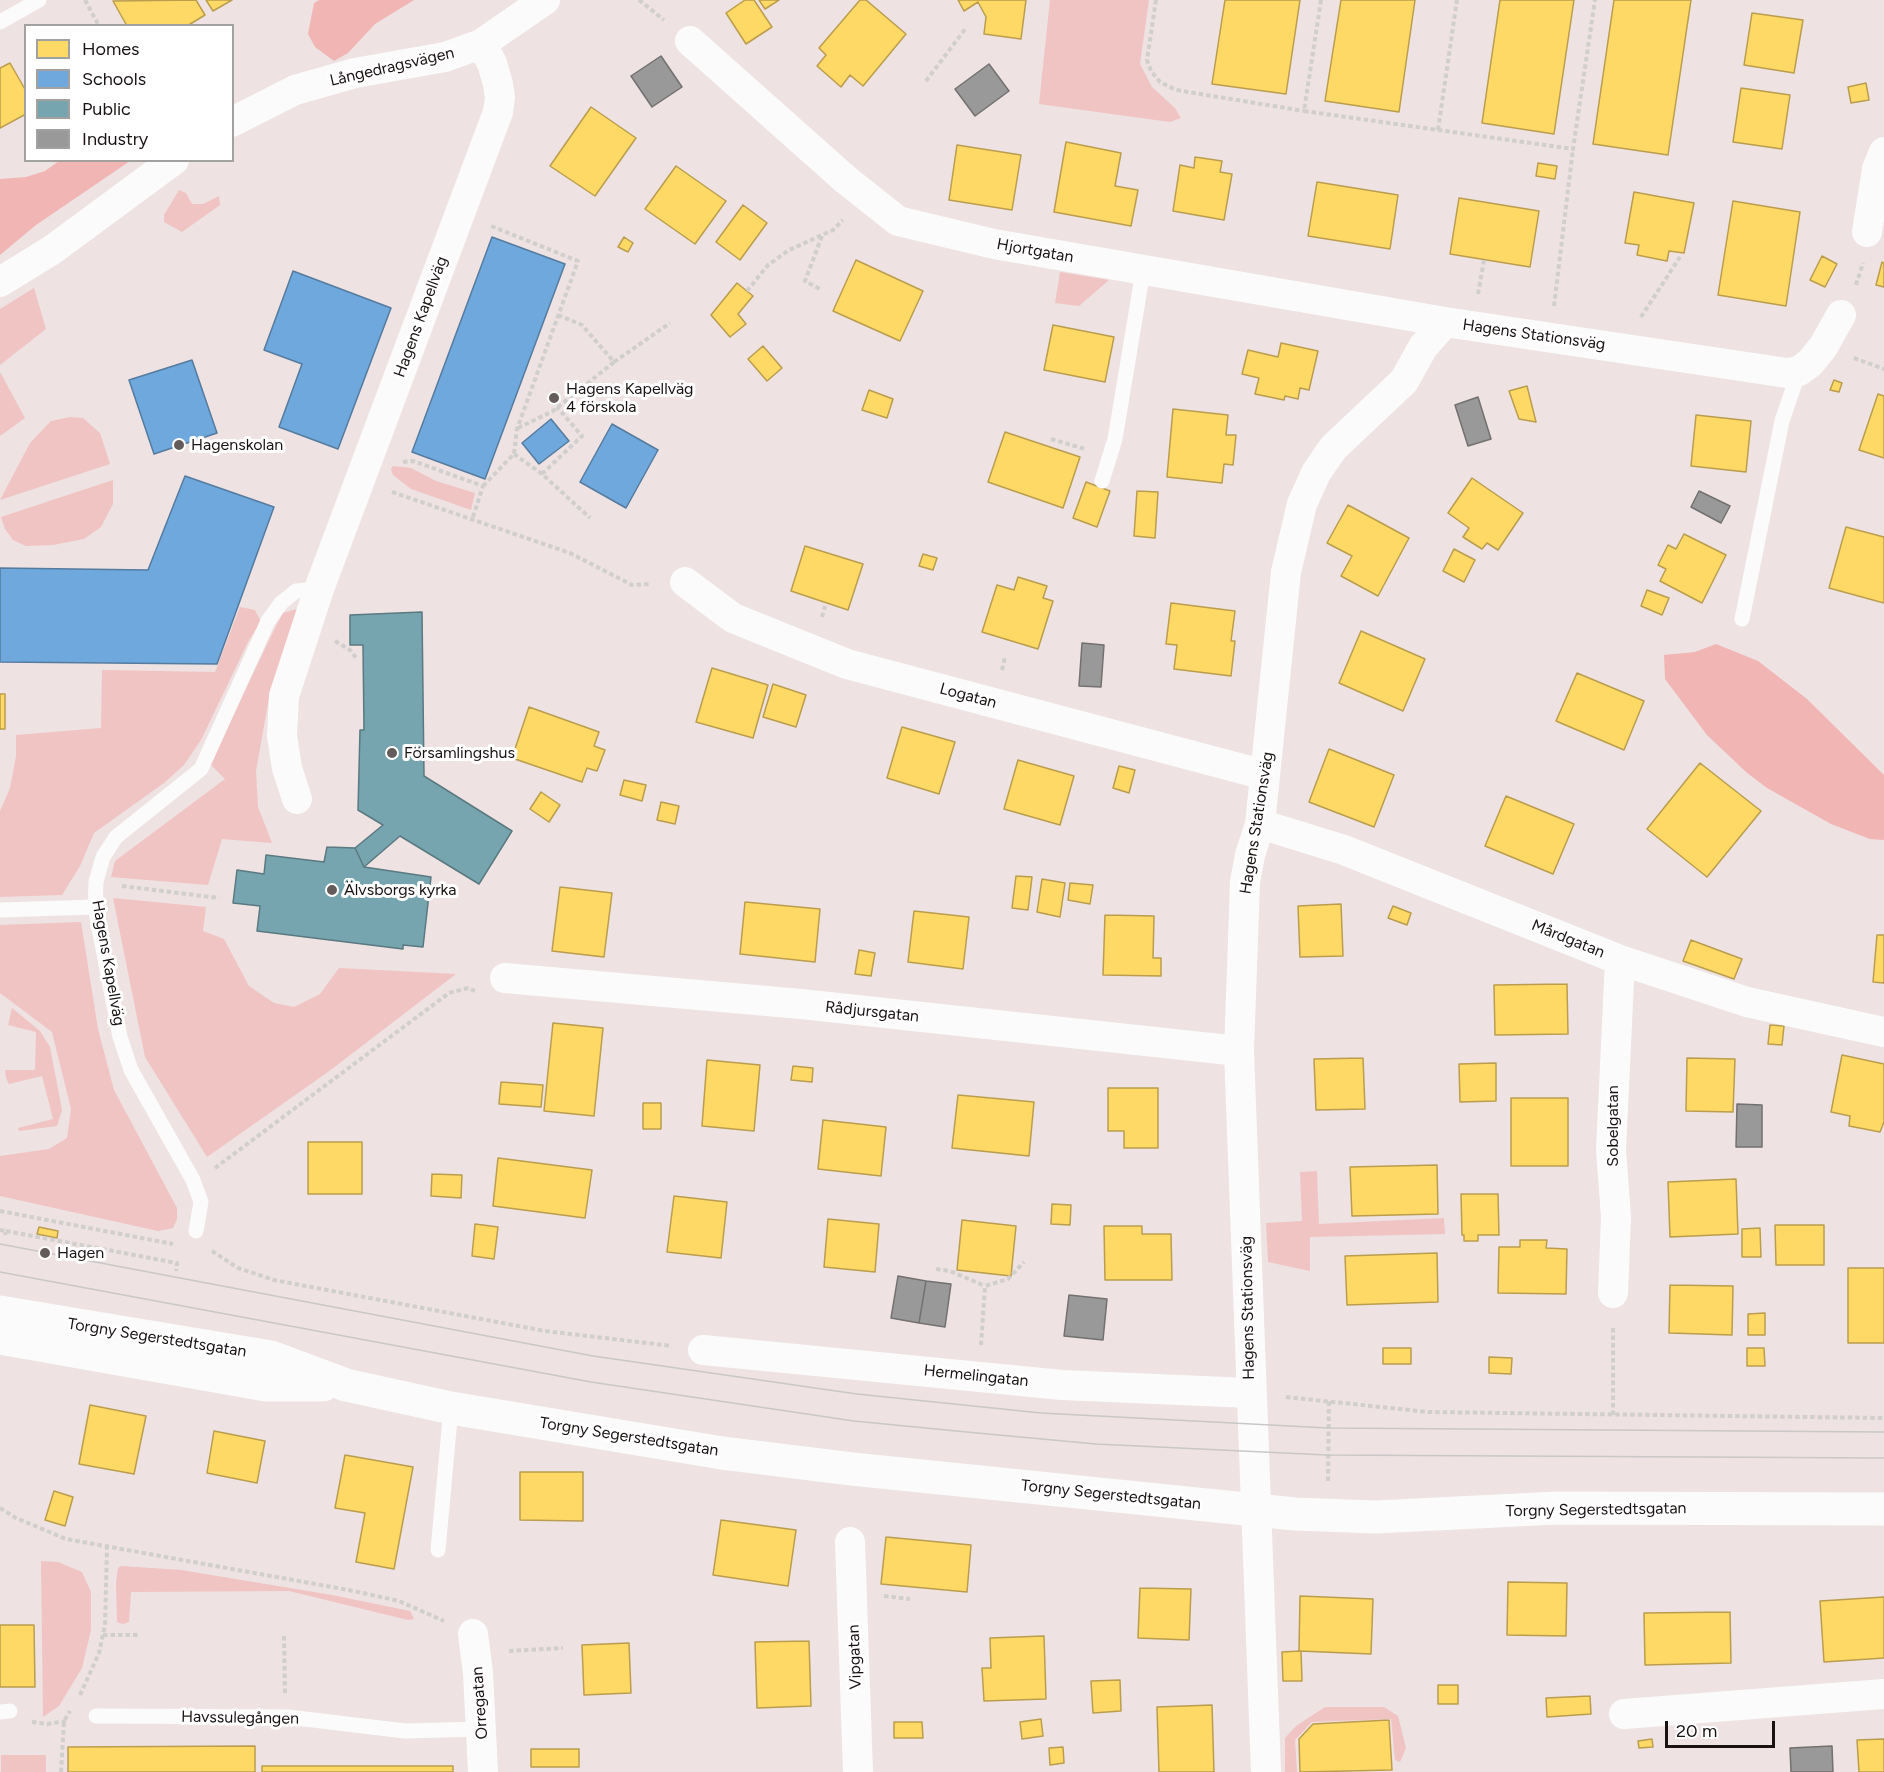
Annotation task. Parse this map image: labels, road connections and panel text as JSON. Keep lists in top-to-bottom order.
{
  "streets": {
    "street": [
      "Långedragsvägen",
      "Hjortgatan",
      "Hagens Kapellväg",
      "Hagens Stationsväg",
      "Logatan",
      "Mårdgatan",
      "Rådjursgatan",
      "Sobelgatan",
      "Torgny Segerstedtsgatan",
      "Hermelingatan",
      "Vipgatan",
      "Orregatan"
    ],
    "lane": ["Havssulegången"]
  },
  "crossings": [
    ["Långedragsvägen", "Hagens Kapellväg"],
    ["Hjortgatan", "Hagens Stationsväg"],
    ["Hagens Stationsväg", "Logatan"],
    ["Hagens Stationsväg", "Mårdgatan"],
    ["Hagens Stationsväg", "Rådjursgatan"],
    ["Hagens Stationsväg", "Torgny Segerstedtsgatan"],
    ["Hagens Stationsväg", "Hermelingatan"],
    ["Mårdgatan", "Sobelgatan"],
    ["Orregatan", "Havssulegången"]
  ],
  "places": [
    "Hagens Kapellväg 4 förskola",
    "Hagenskolan",
    "Församlingshus",
    "Älvsborgs kyrka",
    "Hagen"
  ],
  "legend": [
    "Homes",
    "Schools",
    "Public",
    "Industry"
  ],
  "scale_bar": "20 m"
}
